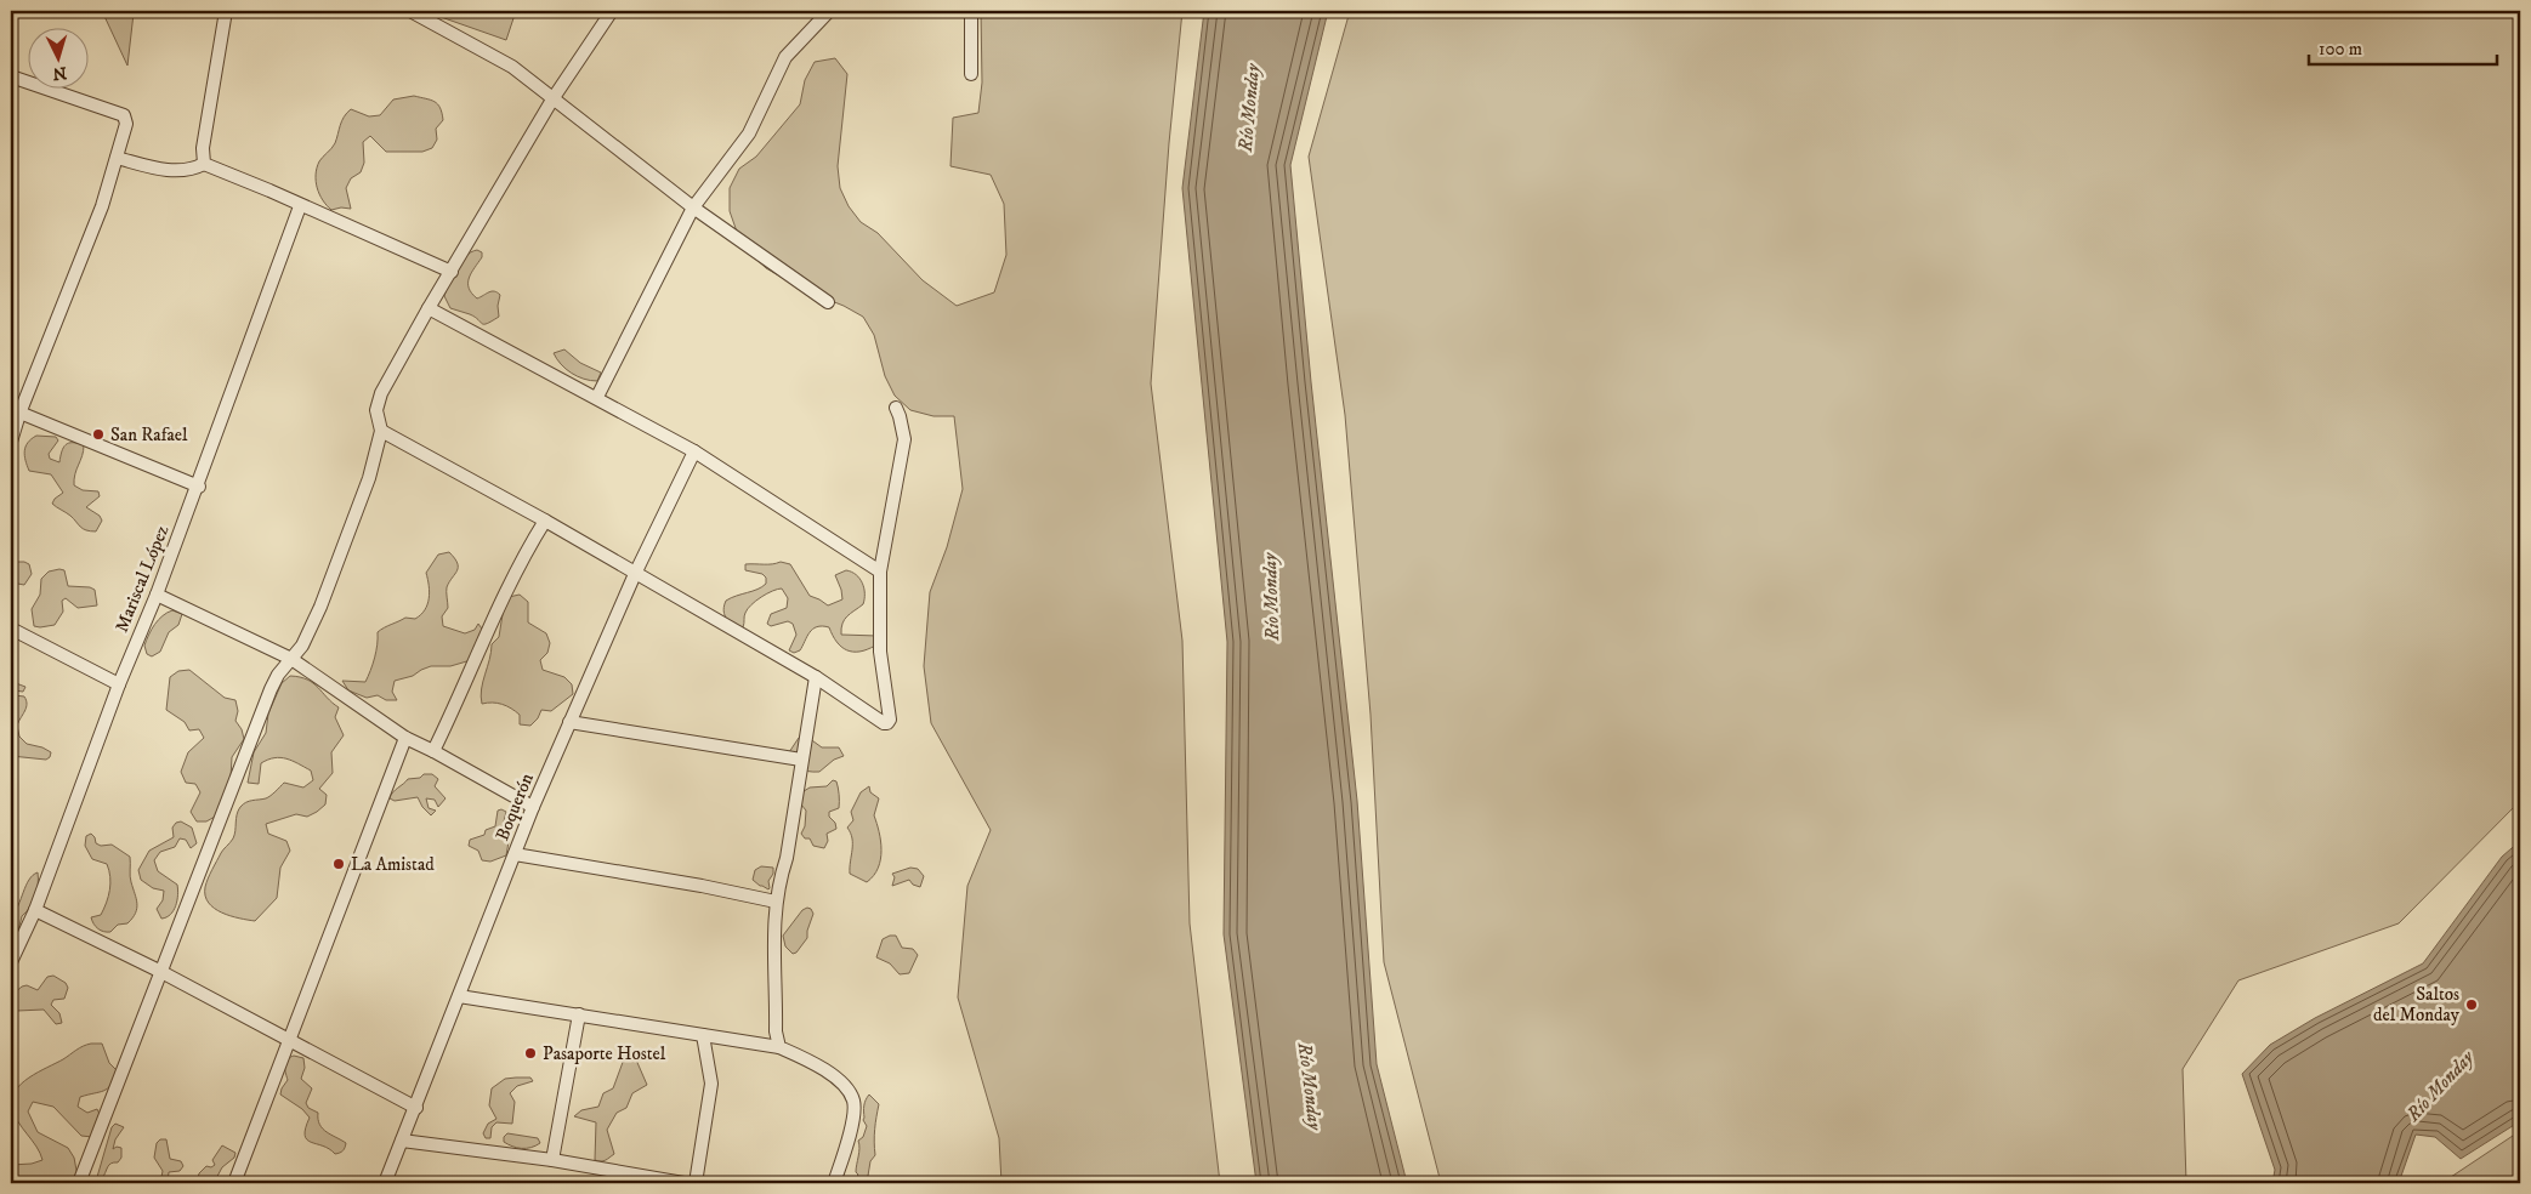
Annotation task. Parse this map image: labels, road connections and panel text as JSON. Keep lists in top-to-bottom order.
{
  "streets": {
    "street": ["Mariscal López", "Boquerón"]
  },
  "water": ["Río Monday"],
  "places": [
    "San Rafael",
    "La Amistad",
    "Saltos del Monday",
    "Pasaporte Hostel"
  ],
  "scale_bar": "100 m",
  "north": "bottom"
}
